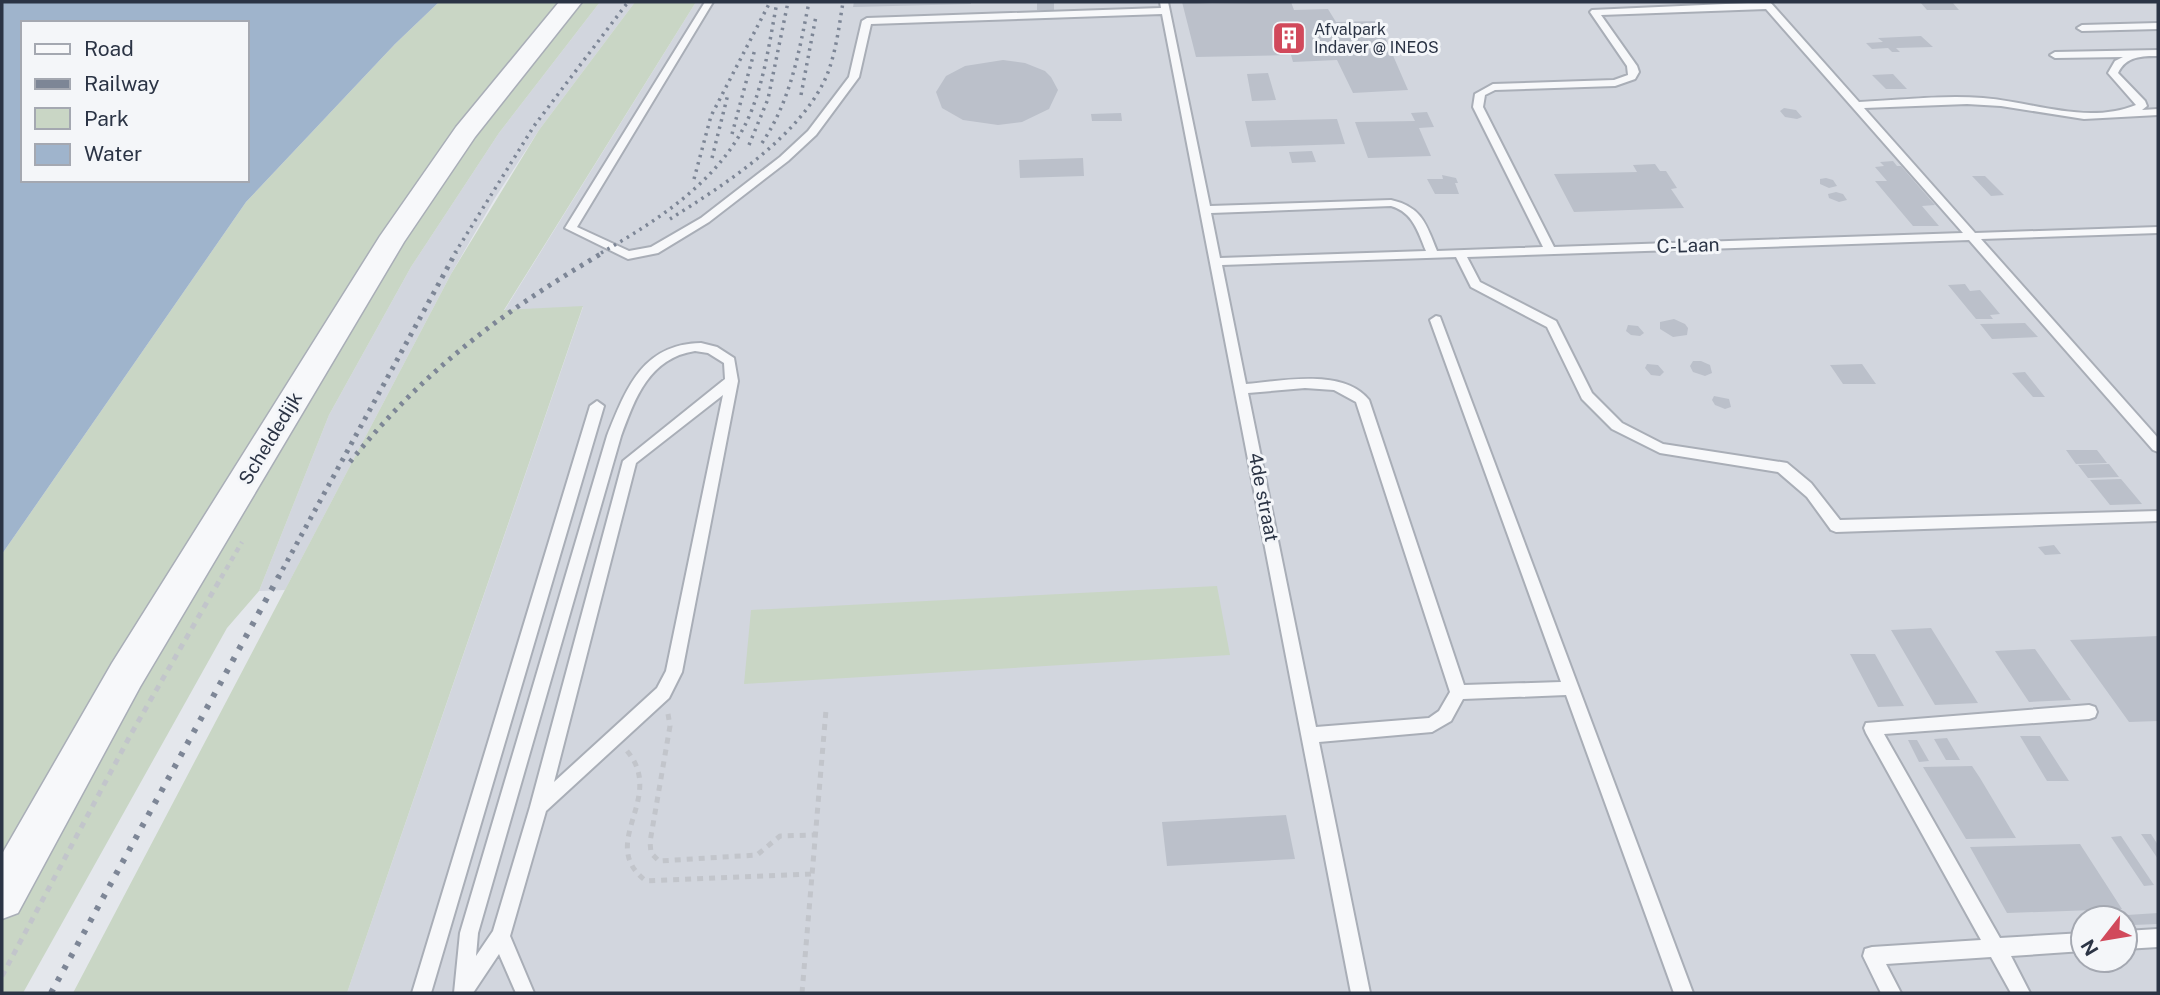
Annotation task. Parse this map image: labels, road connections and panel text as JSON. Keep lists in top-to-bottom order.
{
  "streets": {
    "street": ["Scheldedijk"],
    "lane": ["C-Laan", "4de straat"]
  },
  "crossings": [
    ["C-Laan", "4de straat"]
  ],
  "places": {
    "building": ["Afvalpark Indaver @ INEOS"]
  },
  "legend": [
    "Road",
    "Railway",
    "Park",
    "Water"
  ],
  "north": "bottom left"
}
